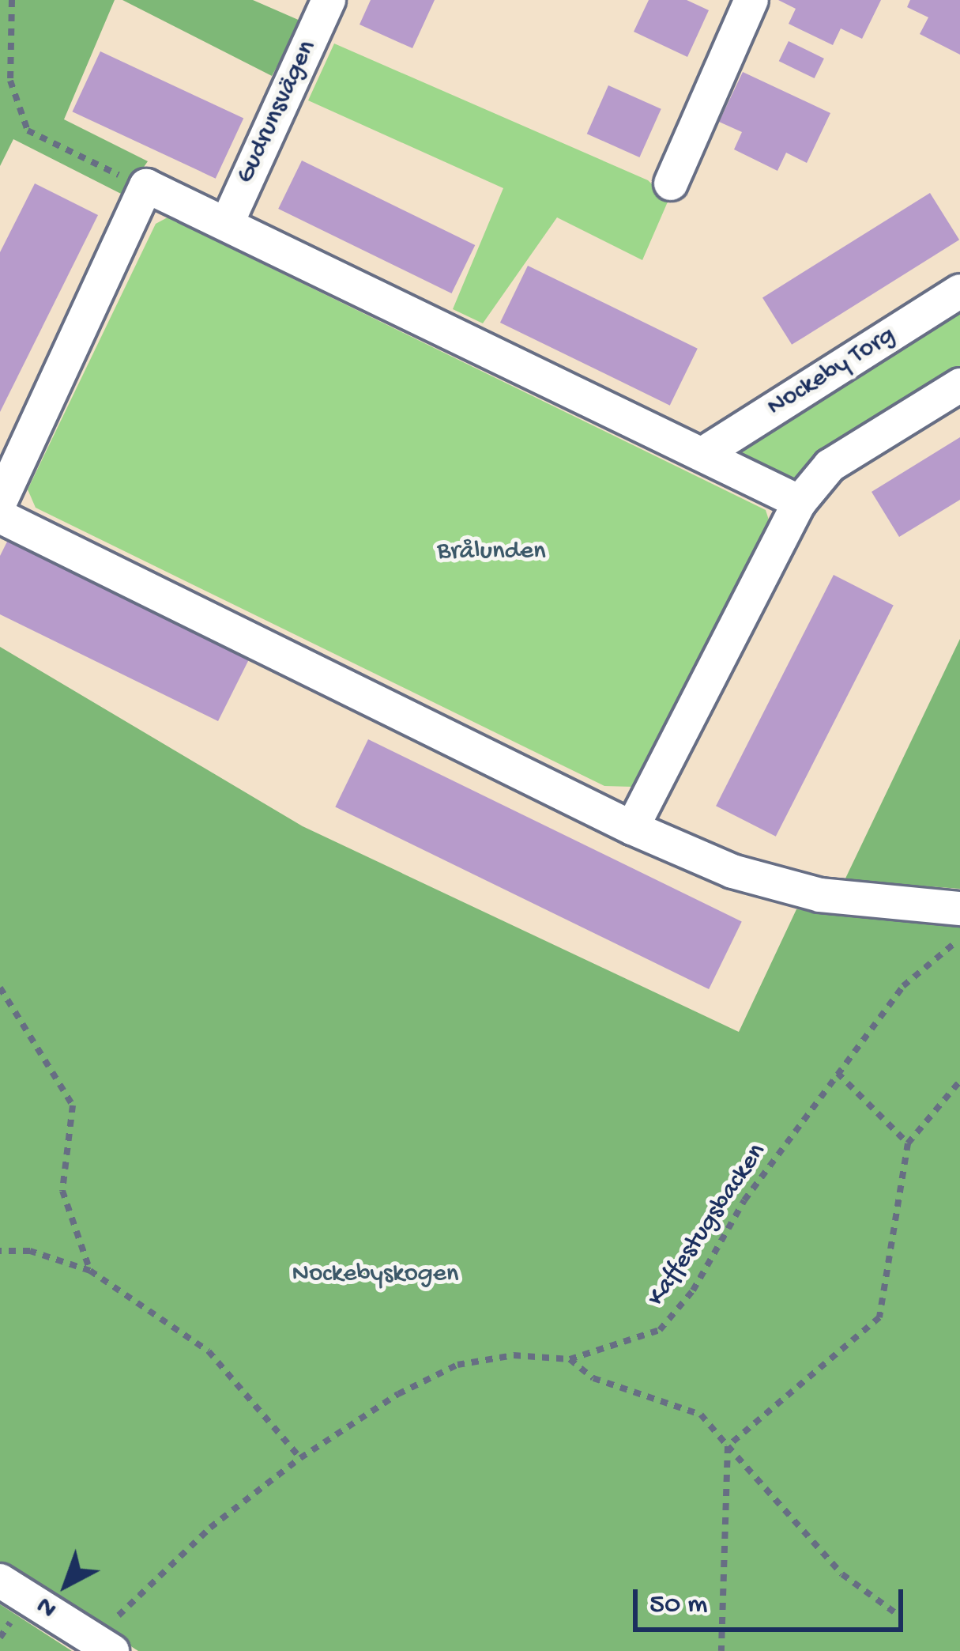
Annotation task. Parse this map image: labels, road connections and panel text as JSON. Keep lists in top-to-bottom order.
{
  "streets": {
    "street": ["Gudrunsvägen", "Nockeby Torg"],
    "path": ["Kaffestugsbacken"]
  },
  "parks": ["Brålunden", "Nockebyskogen"],
  "scale_bar": "50 m",
  "north": "bottom left"
}
